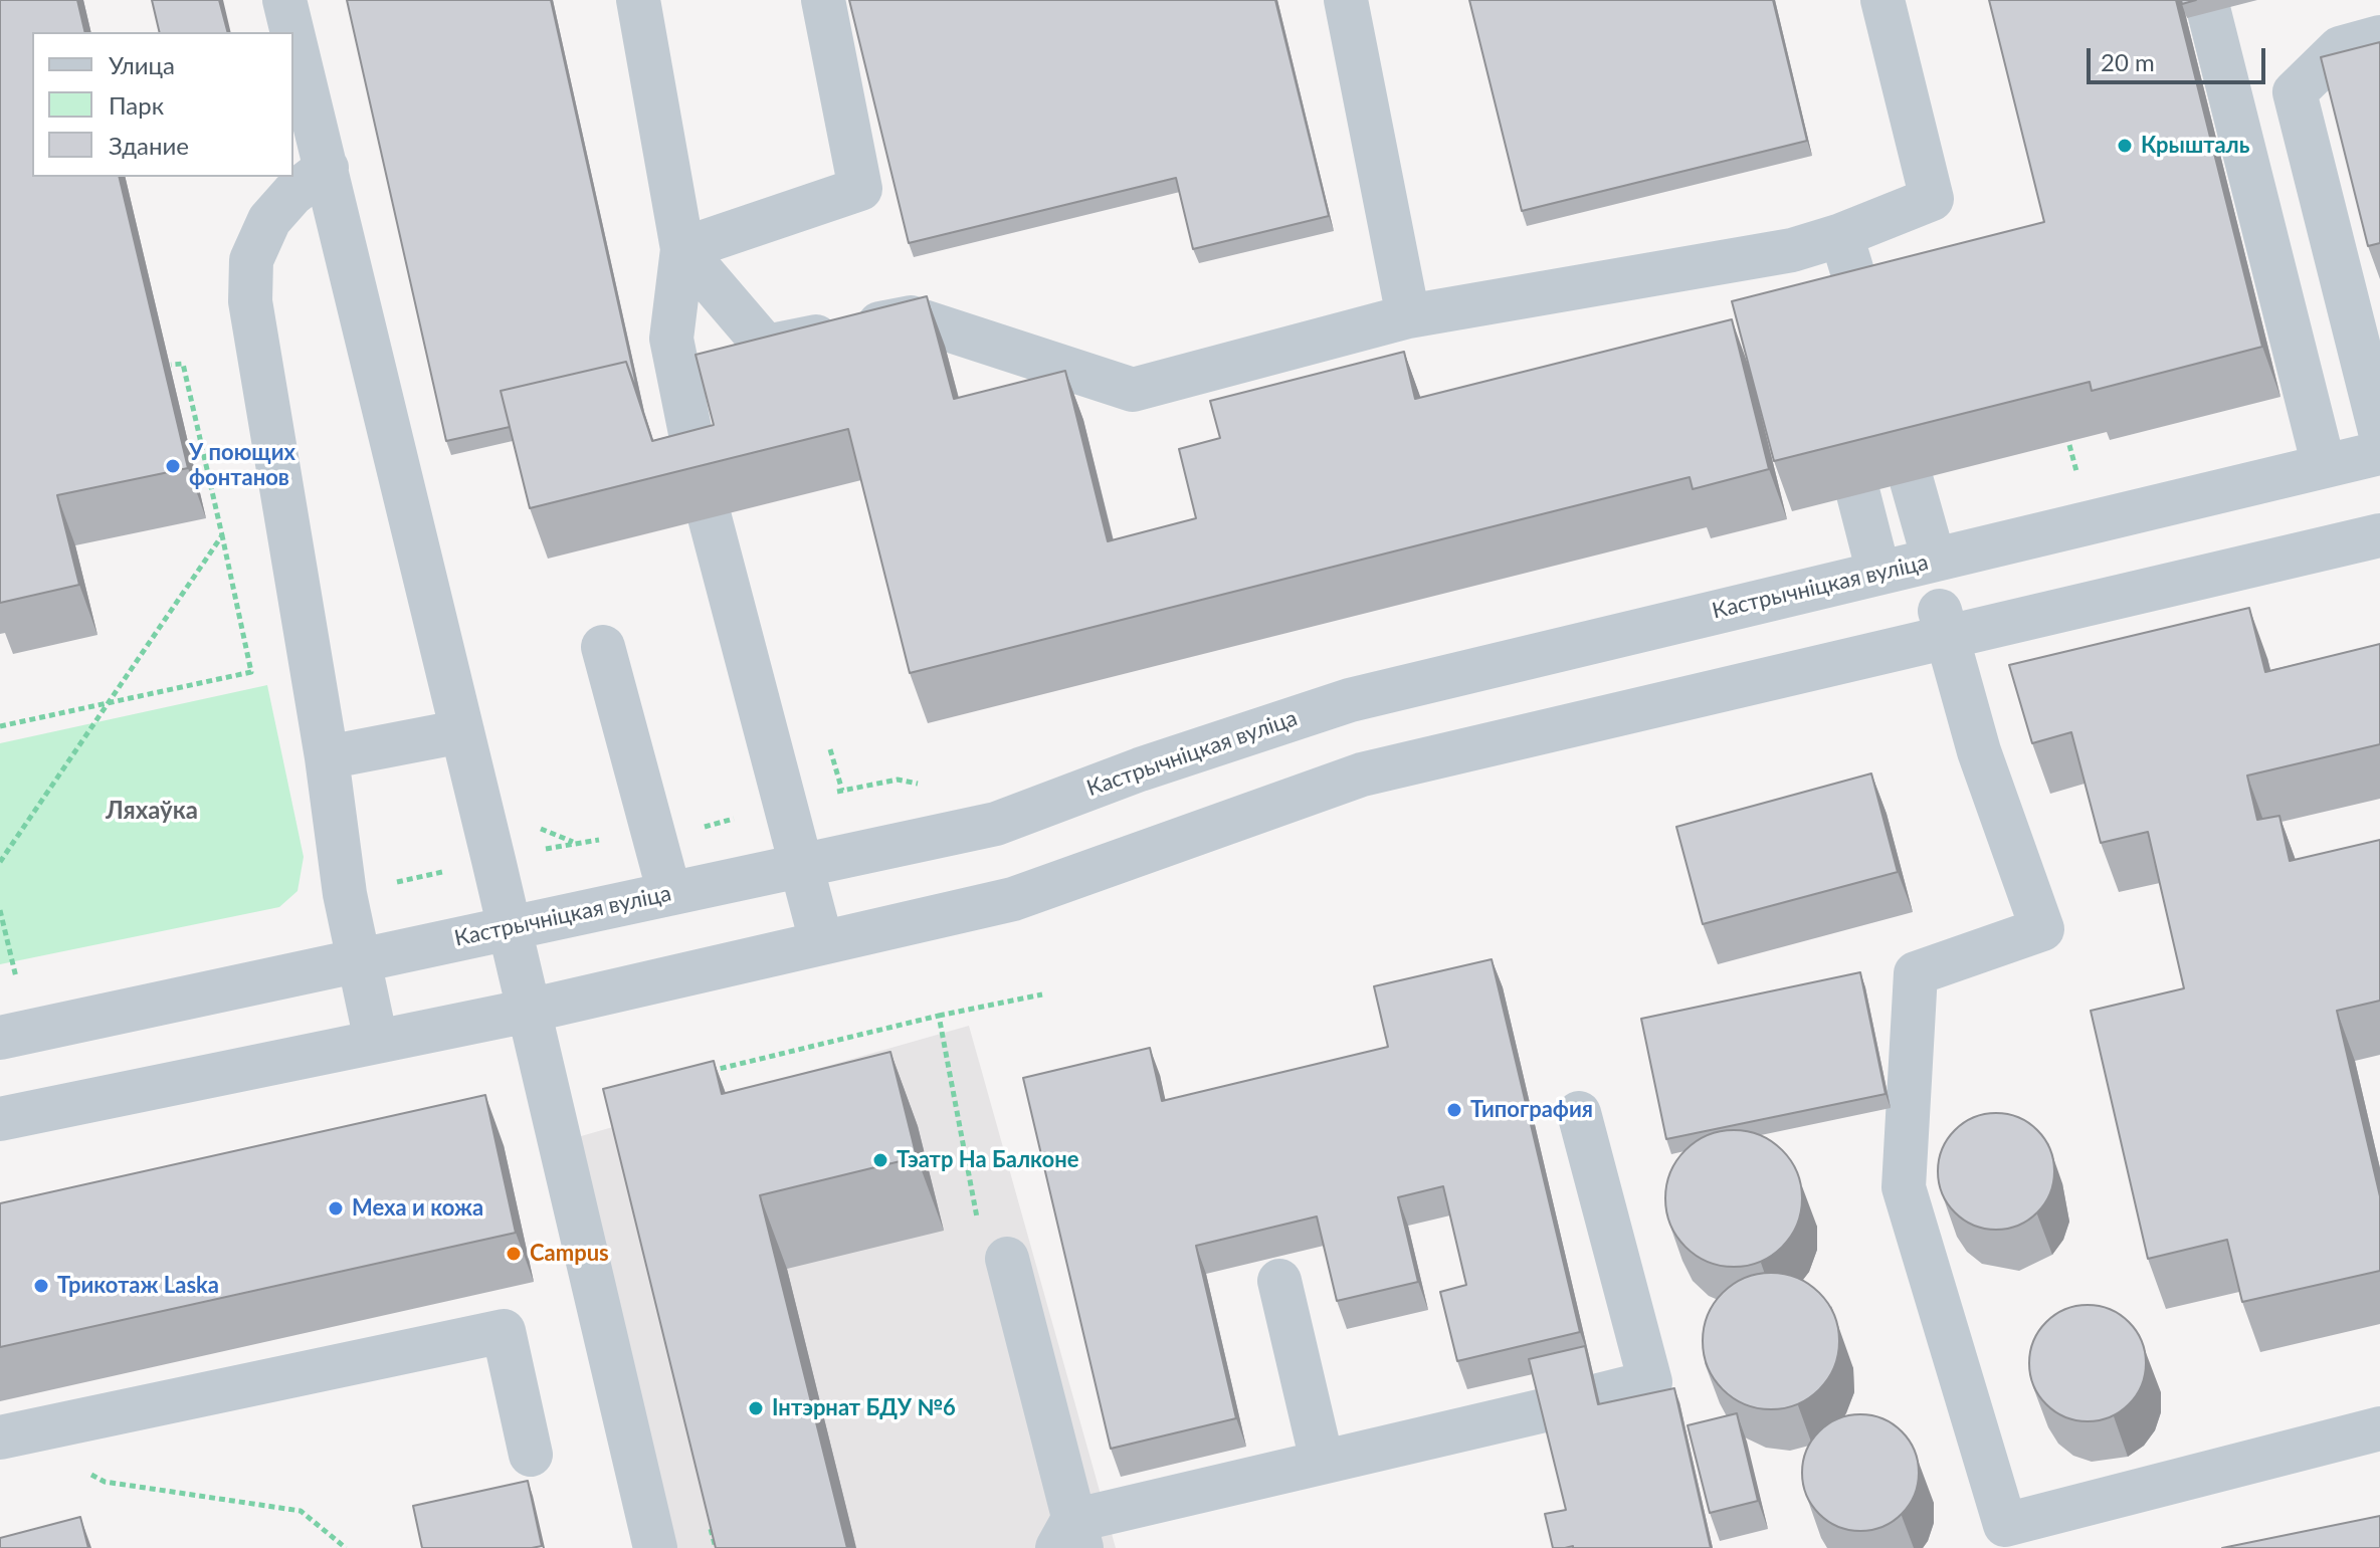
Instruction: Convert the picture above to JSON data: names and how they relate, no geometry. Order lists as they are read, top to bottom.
{
  "streets": {
    "street": ["Кастрычніцкая вуліца"]
  },
  "districts": ["Ляхаўка"],
  "places": [
    "Крышталь",
    "У поющих фонтанов",
    "Типография",
    "Тэатр На Балконе",
    "Меха и кожа",
    "Campus",
    "Трикотаж Laska",
    "Інтэрнат БДУ №6"
  ],
  "legend": ["Улица", "Парк", "Здание"],
  "scale_bar": "20 m"
}
